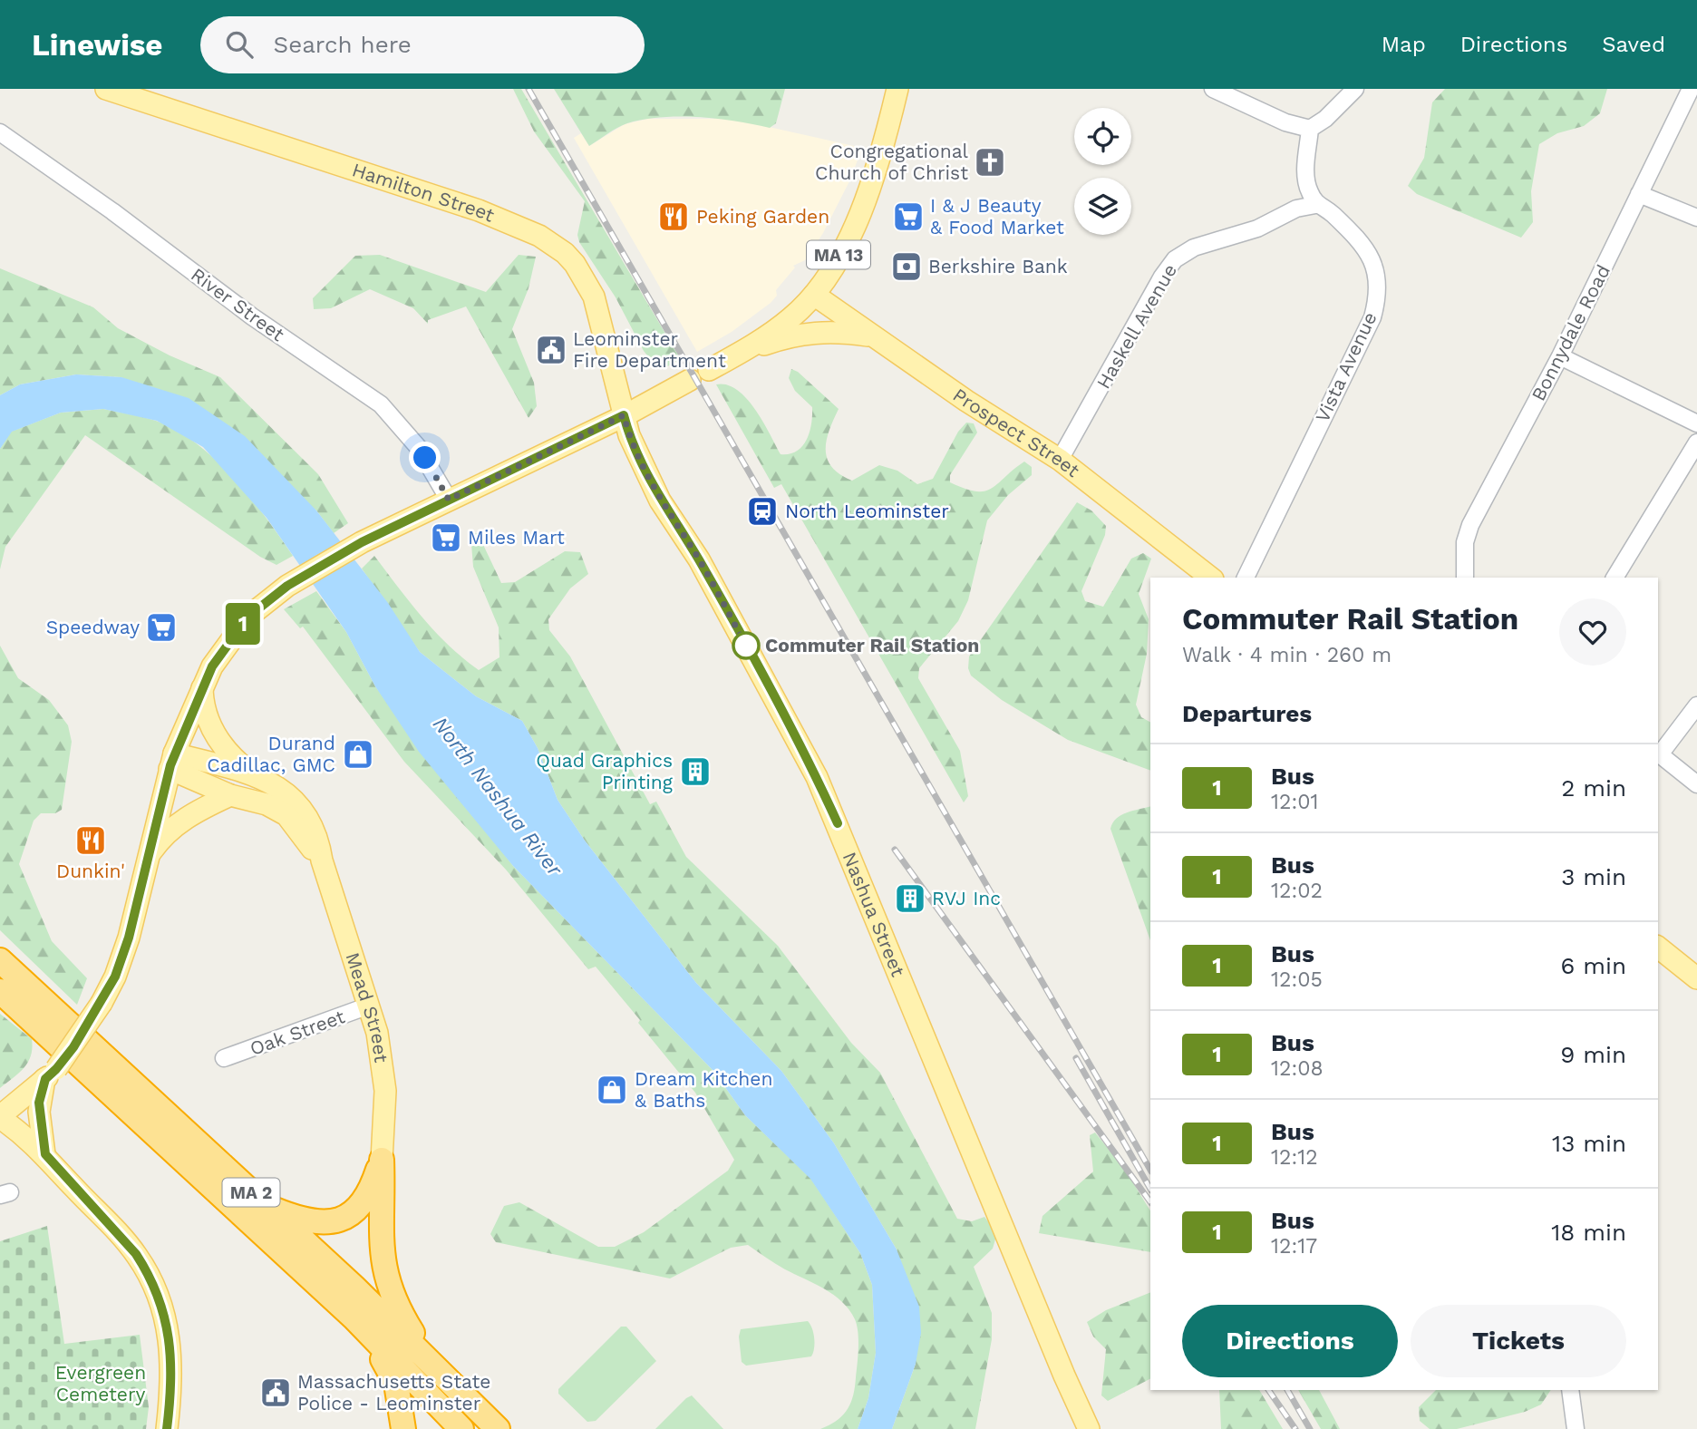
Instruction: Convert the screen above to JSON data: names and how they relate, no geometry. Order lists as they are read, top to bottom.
{
  "streets": {
    "highway": ["MA 2"],
    "main road": [
      "Hamilton Street",
      "MA 13",
      "Prospect Street",
      "Nashua Street",
      "Mead Street"
    ],
    "street": [
      "River Street",
      "Haskell Avenue",
      "Bonnydale Road",
      "Vista Avenue",
      "Oak Street"
    ]
  },
  "crossings": [
    ["Hamilton Street", "Nashua Street"],
    ["MA 13", "Prospect Street"],
    ["Haskell Avenue", "Vista Avenue"],
    ["Haskell Avenue", "Prospect Street"],
    ["Mead Street", "Oak Street"]
  ],
  "water": ["North Nashua River"],
  "parks": ["Evergreen Cemetery"],
  "places": {
    "church": ["Congregational Church of Christ"],
    "restaurant": ["Peking Garden", "Dunkin'"],
    "supermarket": ["I & J Beauty & Food Market", "Miles Mart", "Speedway"],
    "bank": ["Berkshire Bank"],
    "public building": ["Leominster Fire Department", "Massachusetts State Police - Leominster"],
    "station": ["North Leominster"],
    "other": ["Commuter Rail Station"],
    "shop": ["Durand Cadillac, GMC", "Dream Kitchen & Baths"],
    "building": ["Quad Graphics Printing", "RVJ Inc"]
  },
  "lines": ["bus line 1"],
  "page": {
    "header": "Linewise",
    "search": "Search here",
    "nav": ["Map", "Directions", "Saved"],
    "on_map": "1",
    "heading": [
      ["Commuter Rail Station", "Walk · 4 min · 260 m"],
      "Departures"
    ],
    "list": [
      {
        "mark": "1",
        "name": "Bus",
        "note": "12:01",
        "value": "2 min"
      },
      {
        "mark": "1",
        "name": "Bus",
        "note": "12:02",
        "value": "3 min"
      },
      {
        "mark": "1",
        "name": "Bus",
        "note": "12:05",
        "value": "6 min"
      },
      {
        "mark": "1",
        "name": "Bus",
        "note": "12:08",
        "value": "9 min"
      },
      {
        "mark": "1",
        "name": "Bus",
        "note": "12:12",
        "value": "13 min"
      },
      {
        "mark": "1",
        "name": "Bus",
        "note": "12:17",
        "value": "18 min"
      }
    ],
    "buttons": ["Directions", "Tickets"]
  }
}
